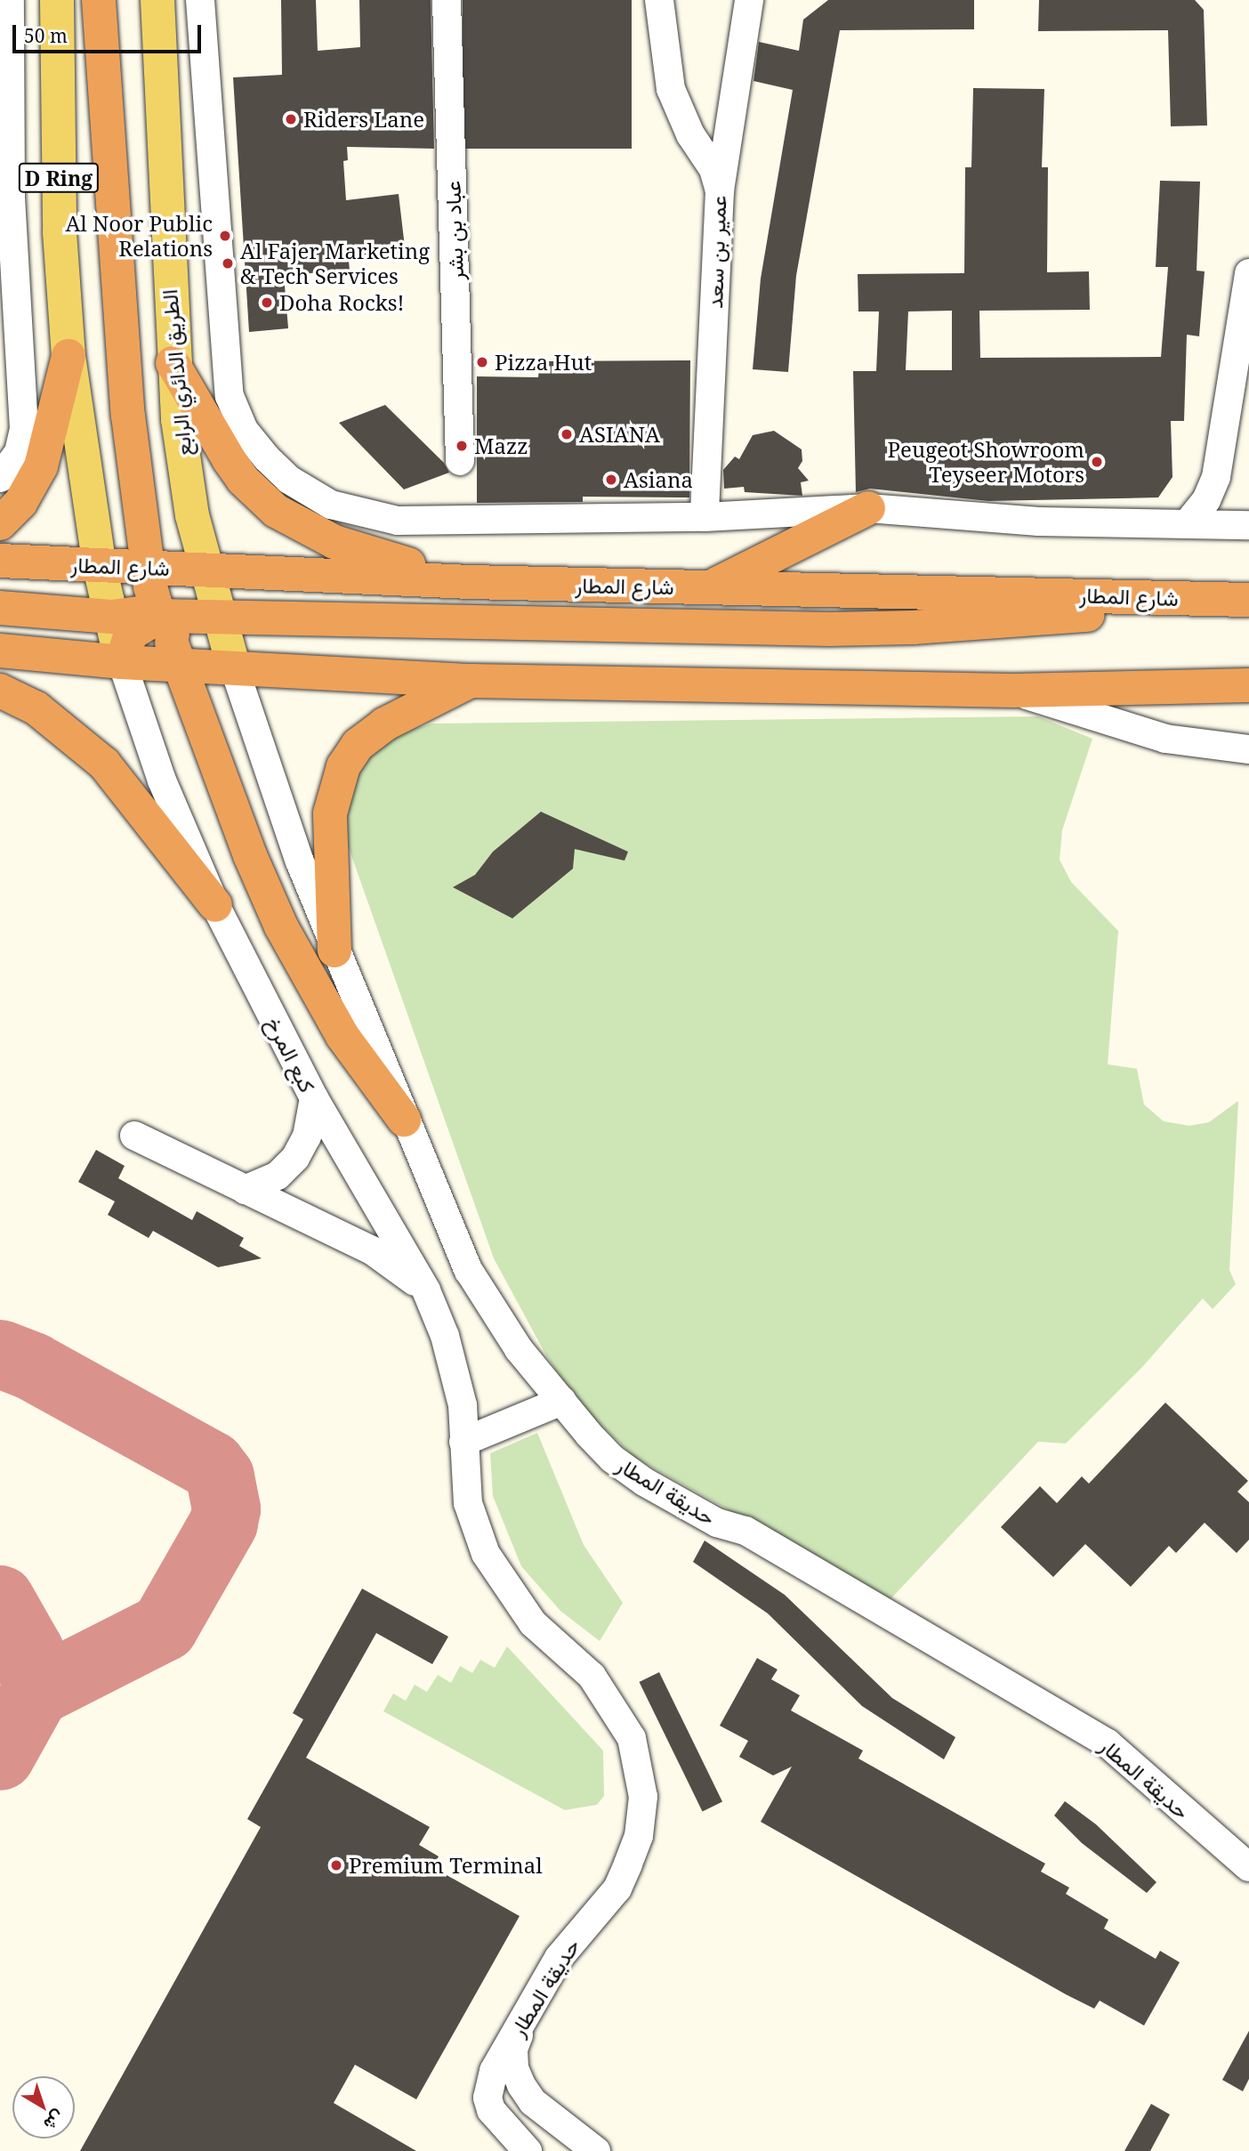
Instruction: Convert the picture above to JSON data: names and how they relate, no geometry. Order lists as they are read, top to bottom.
{
  "streets": {
    "highway": ["شارع المطار"],
    "main road": ["D Ring", "الطريق الدائري الرابع"],
    "street": [
      "عباد بن بشر",
      "عمير بن سعد",
      "كبع المرخ",
      "حديقة المطار"
    ]
  },
  "crossings": [
    ["D Ring", "شارع المطار"],
    ["D Ring", "كبع المرخ"],
    ["الطريق الدائري الرابع", "شارع المطار"],
    ["كبع المرخ", "حديقة المطار"]
  ],
  "places": [
    "Riders Lane",
    "Al Noor Public Relations",
    "Al Fajer Marketing & Tech Services",
    "Doha Rocks!",
    "Pizza Hut",
    "ASIANA",
    "Mazz",
    "Peugeot Showroom Teyseer Motors",
    "Asiana",
    "Premium Terminal"
  ],
  "scale_bar": "50 m",
  "north": "bottom right"
}
